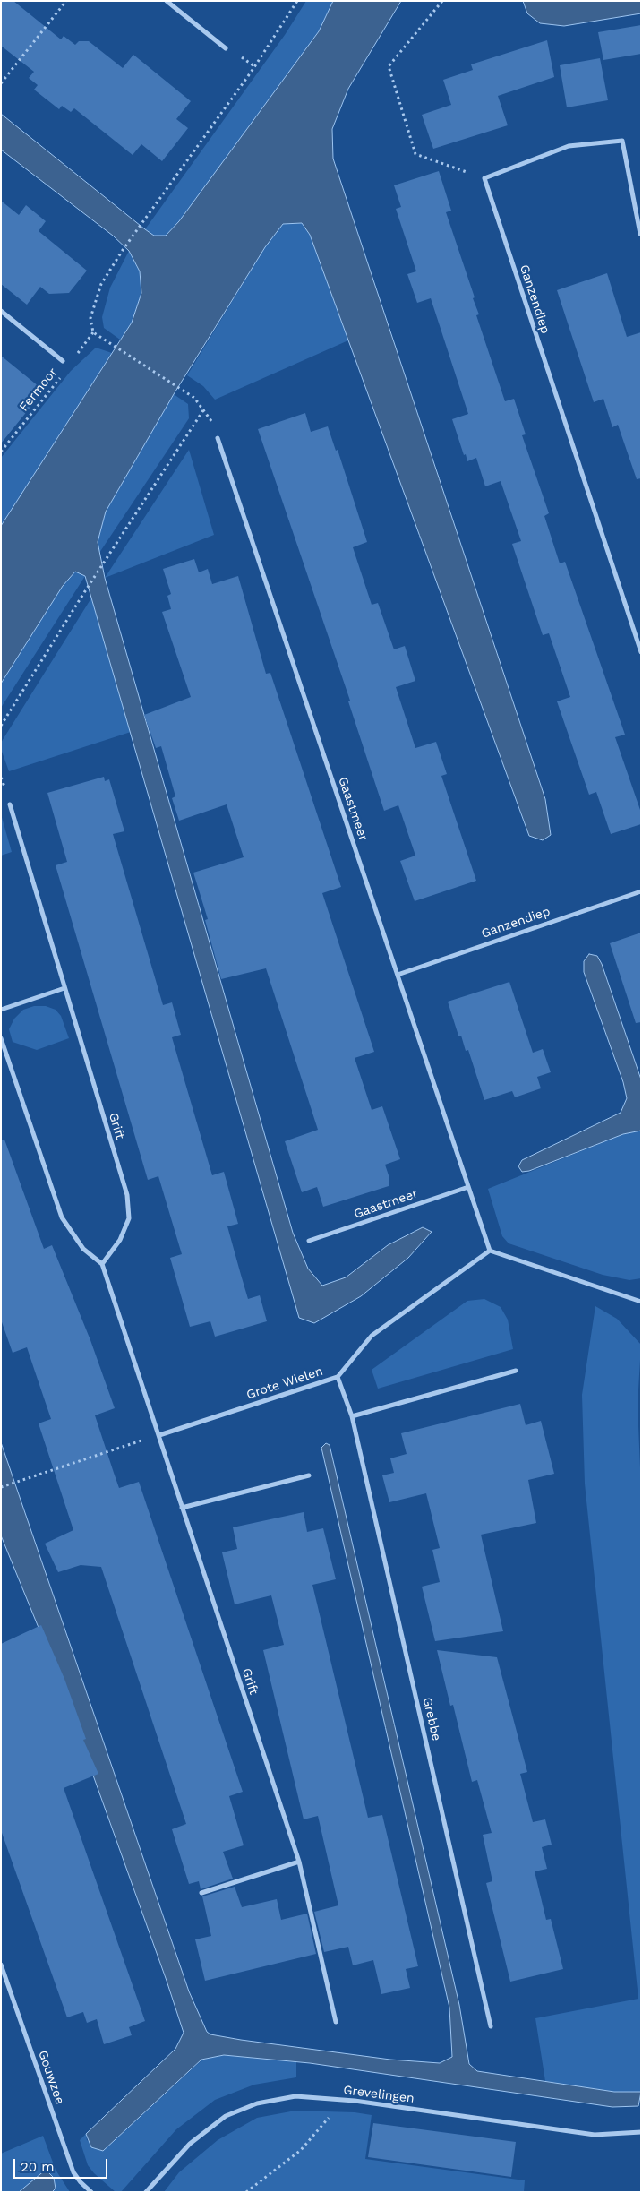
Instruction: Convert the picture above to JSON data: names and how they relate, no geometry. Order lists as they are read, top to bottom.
{
  "streets": {
    "street": [
      "Ganzendiep",
      "Fermoor",
      "Gaastmeer",
      "Grift",
      "Grote Wielen",
      "Grebbe",
      "Gouwzee",
      "Grevelingen"
    ]
  },
  "crossings": [
    ["Ganzendiep", "Gaastmeer"],
    ["Gaastmeer", "Grote Wielen"],
    ["Grift", "Grote Wielen"],
    ["Grote Wielen", "Grebbe"]
  ],
  "scale_bar": "20 m"
}
